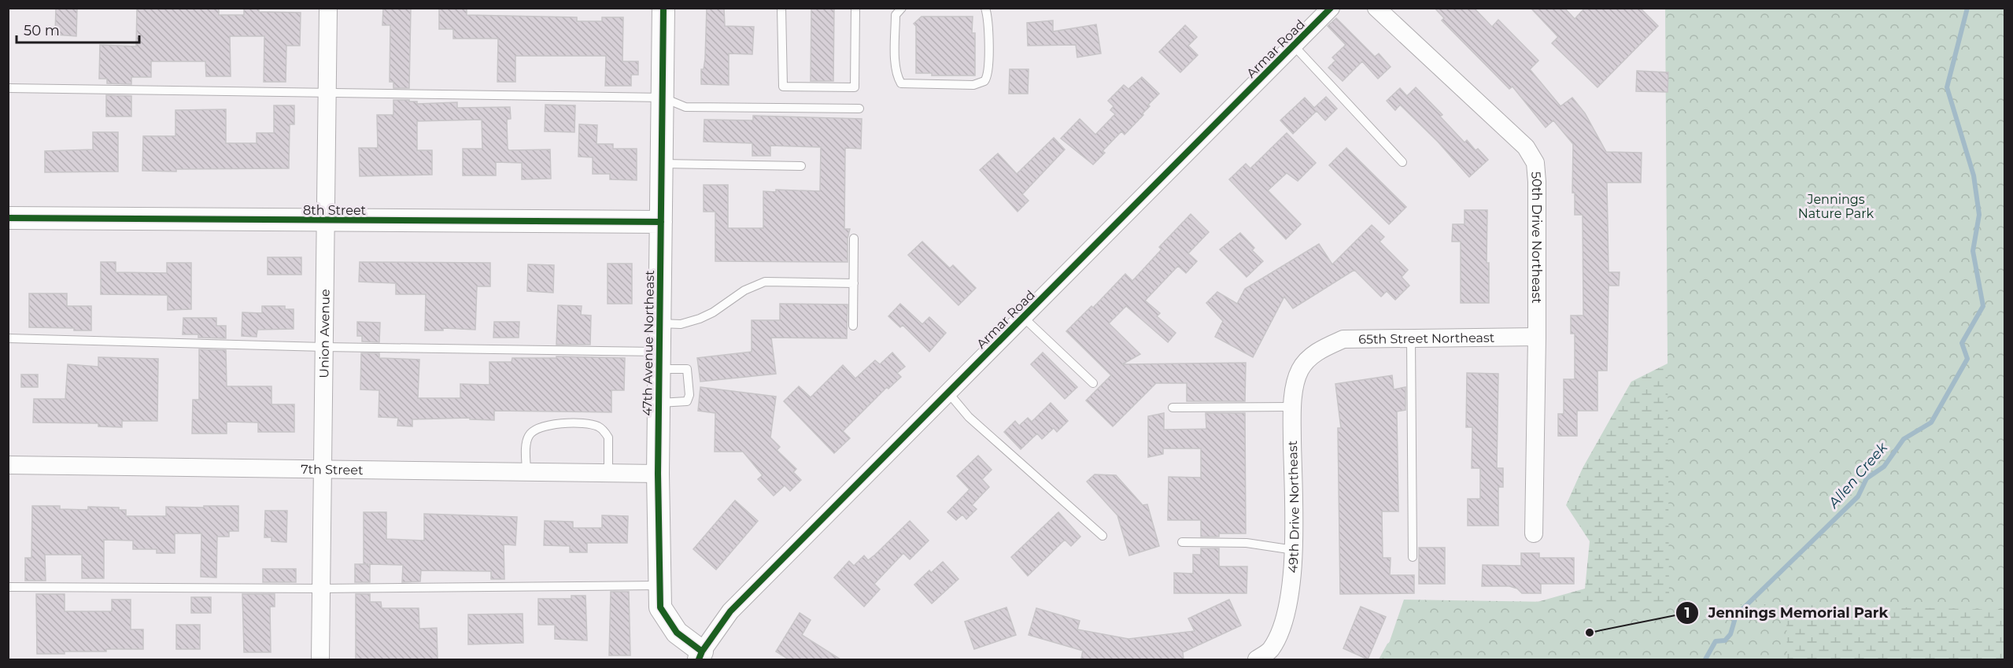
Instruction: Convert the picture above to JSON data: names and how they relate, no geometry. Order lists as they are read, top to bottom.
{
  "streets": {
    "street": [
      "Armar Road",
      "8th Street",
      "50th Drive Northeast",
      "Union Avenue",
      "65th Street Northeast",
      "47th Avenue Northeast",
      "7th Street",
      "49th Drive Northeast"
    ]
  },
  "crossings": [
    ["Armar Road", "47th Avenue Northeast"],
    ["8th Street", "Union Avenue"],
    ["8th Street", "47th Avenue Northeast"],
    ["50th Drive Northeast", "65th Street Northeast"],
    ["Union Avenue", "7th Street"],
    ["65th Street Northeast", "49th Drive Northeast"],
    ["47th Avenue Northeast", "7th Street"]
  ],
  "water": ["Allen Creek"],
  "parks": ["Jennings Nature Park"],
  "places": ["Jennings Memorial Park"],
  "scale_bar": "50 m"
}
